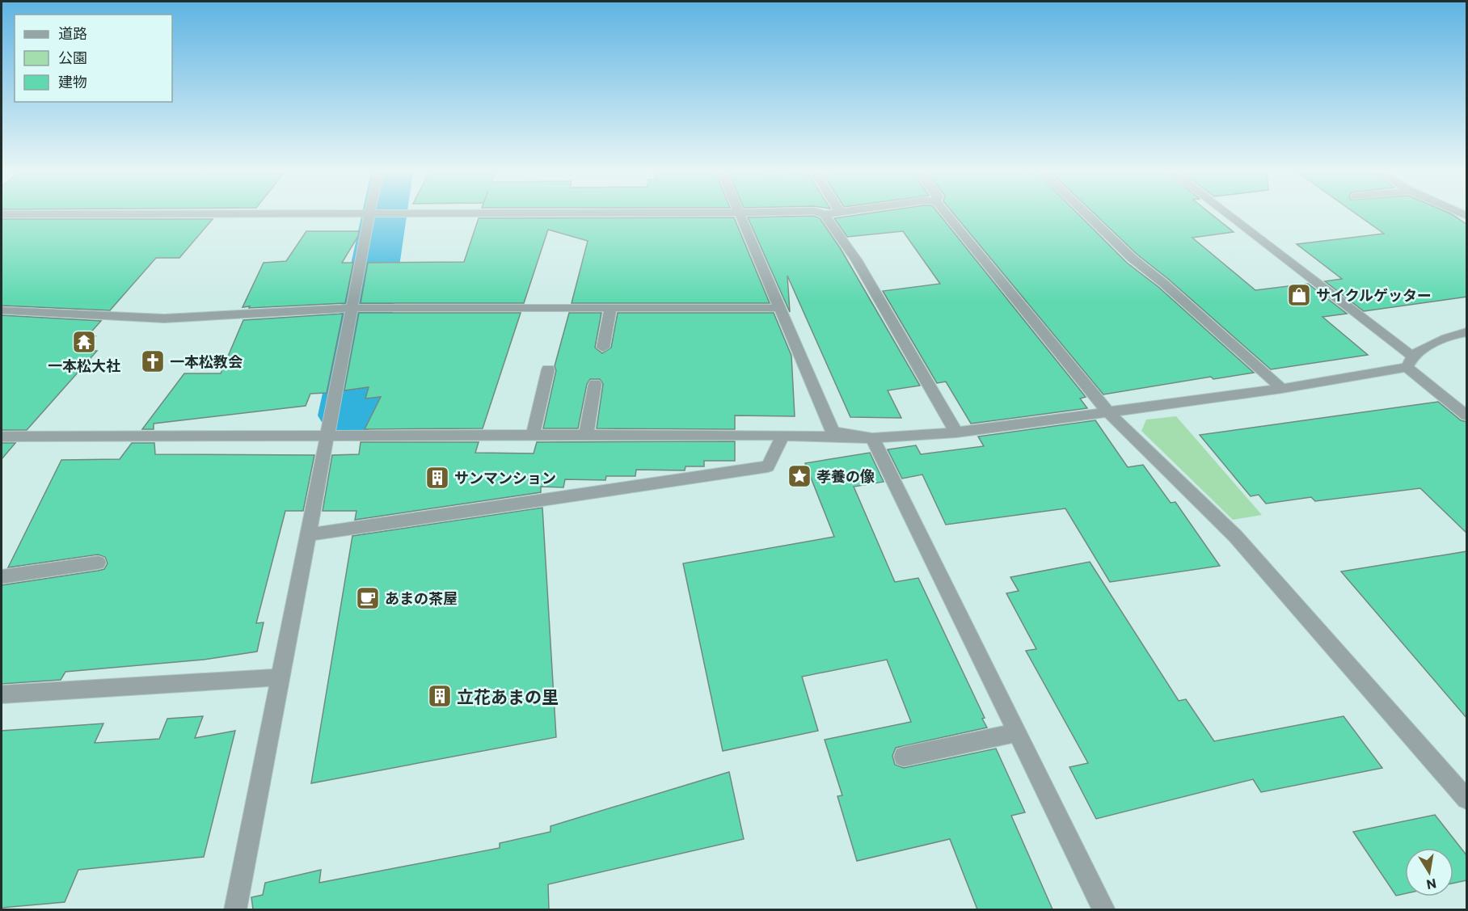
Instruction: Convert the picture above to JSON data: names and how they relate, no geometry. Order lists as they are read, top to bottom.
{
  "places": {
    "shop": ["サイクルゲッター"],
    "temple": ["一本松大社"],
    "church": ["一本松教会"],
    "place": ["孝養の像"],
    "building": ["サンマンション", "立花あまの里"],
    "cafe": ["あまの茶屋"]
  },
  "legend": ["道路", "公園", "建物"],
  "north": "bottom"
}
